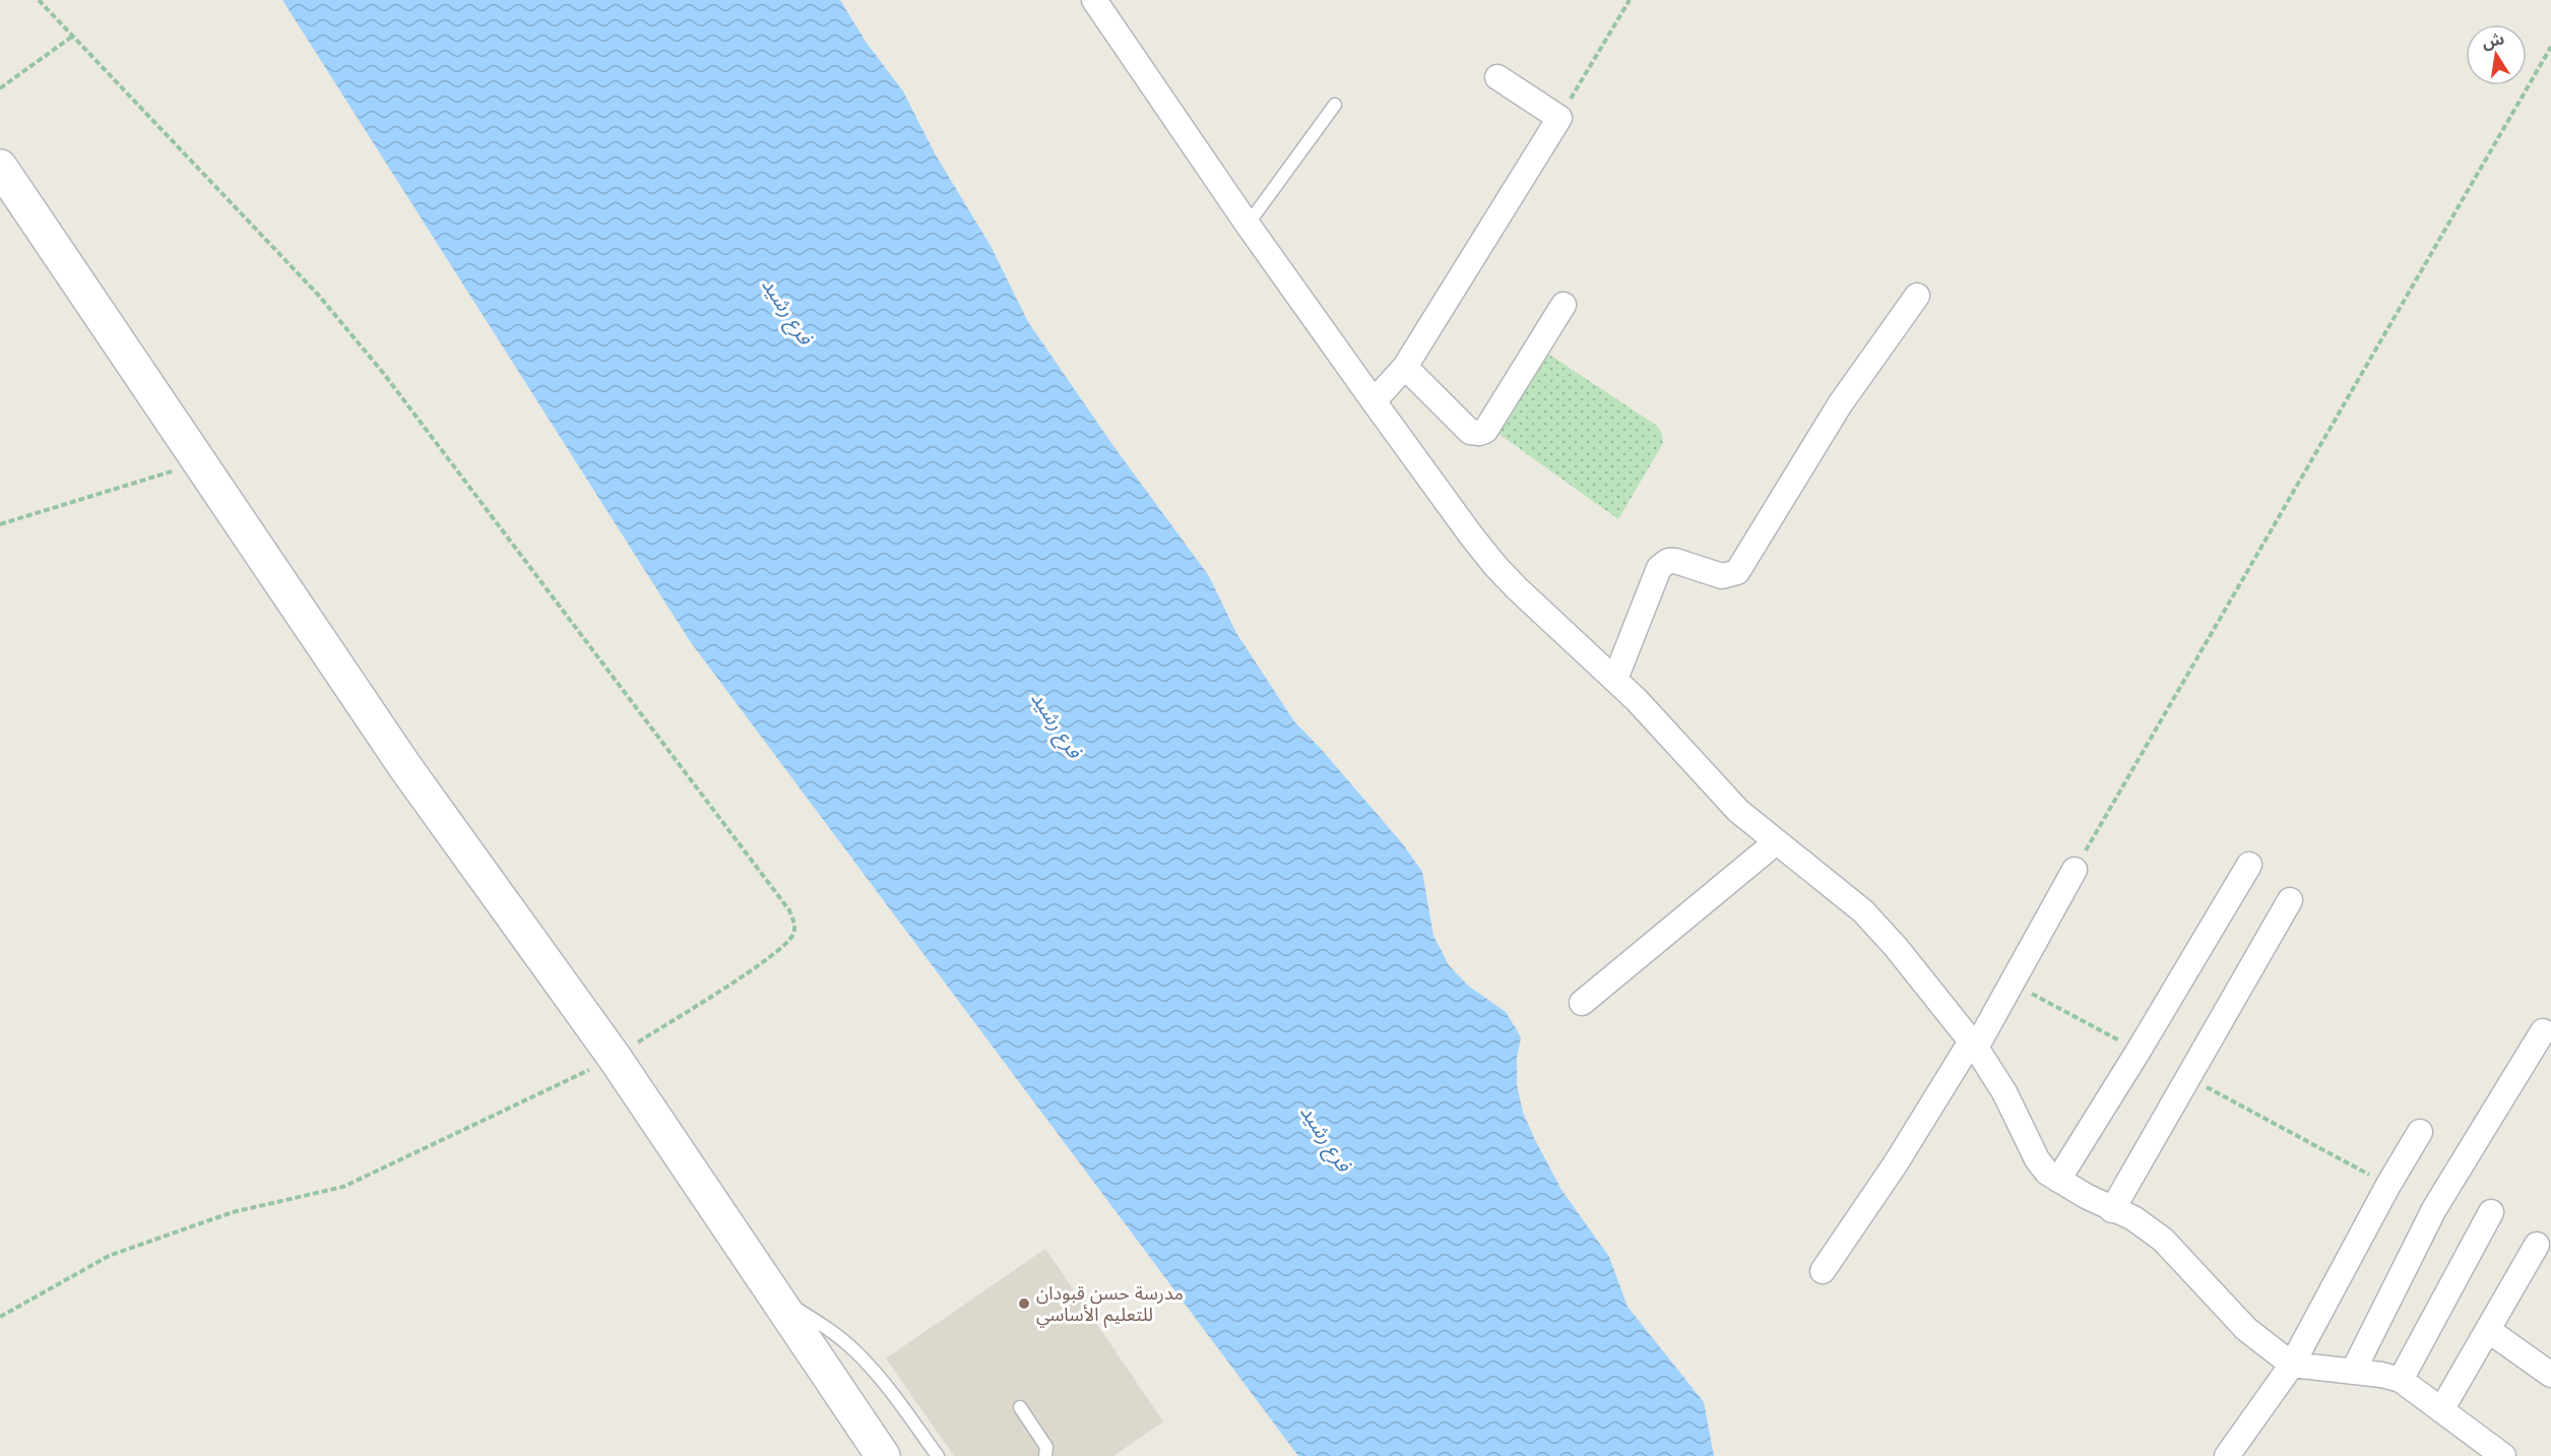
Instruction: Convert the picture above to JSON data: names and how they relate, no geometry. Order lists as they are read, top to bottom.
{
  "water": ["فرع رشيد"],
  "places": ["مدرسة حسن قبودان للتعليم الأساسي"],
  "north": "top"
}
